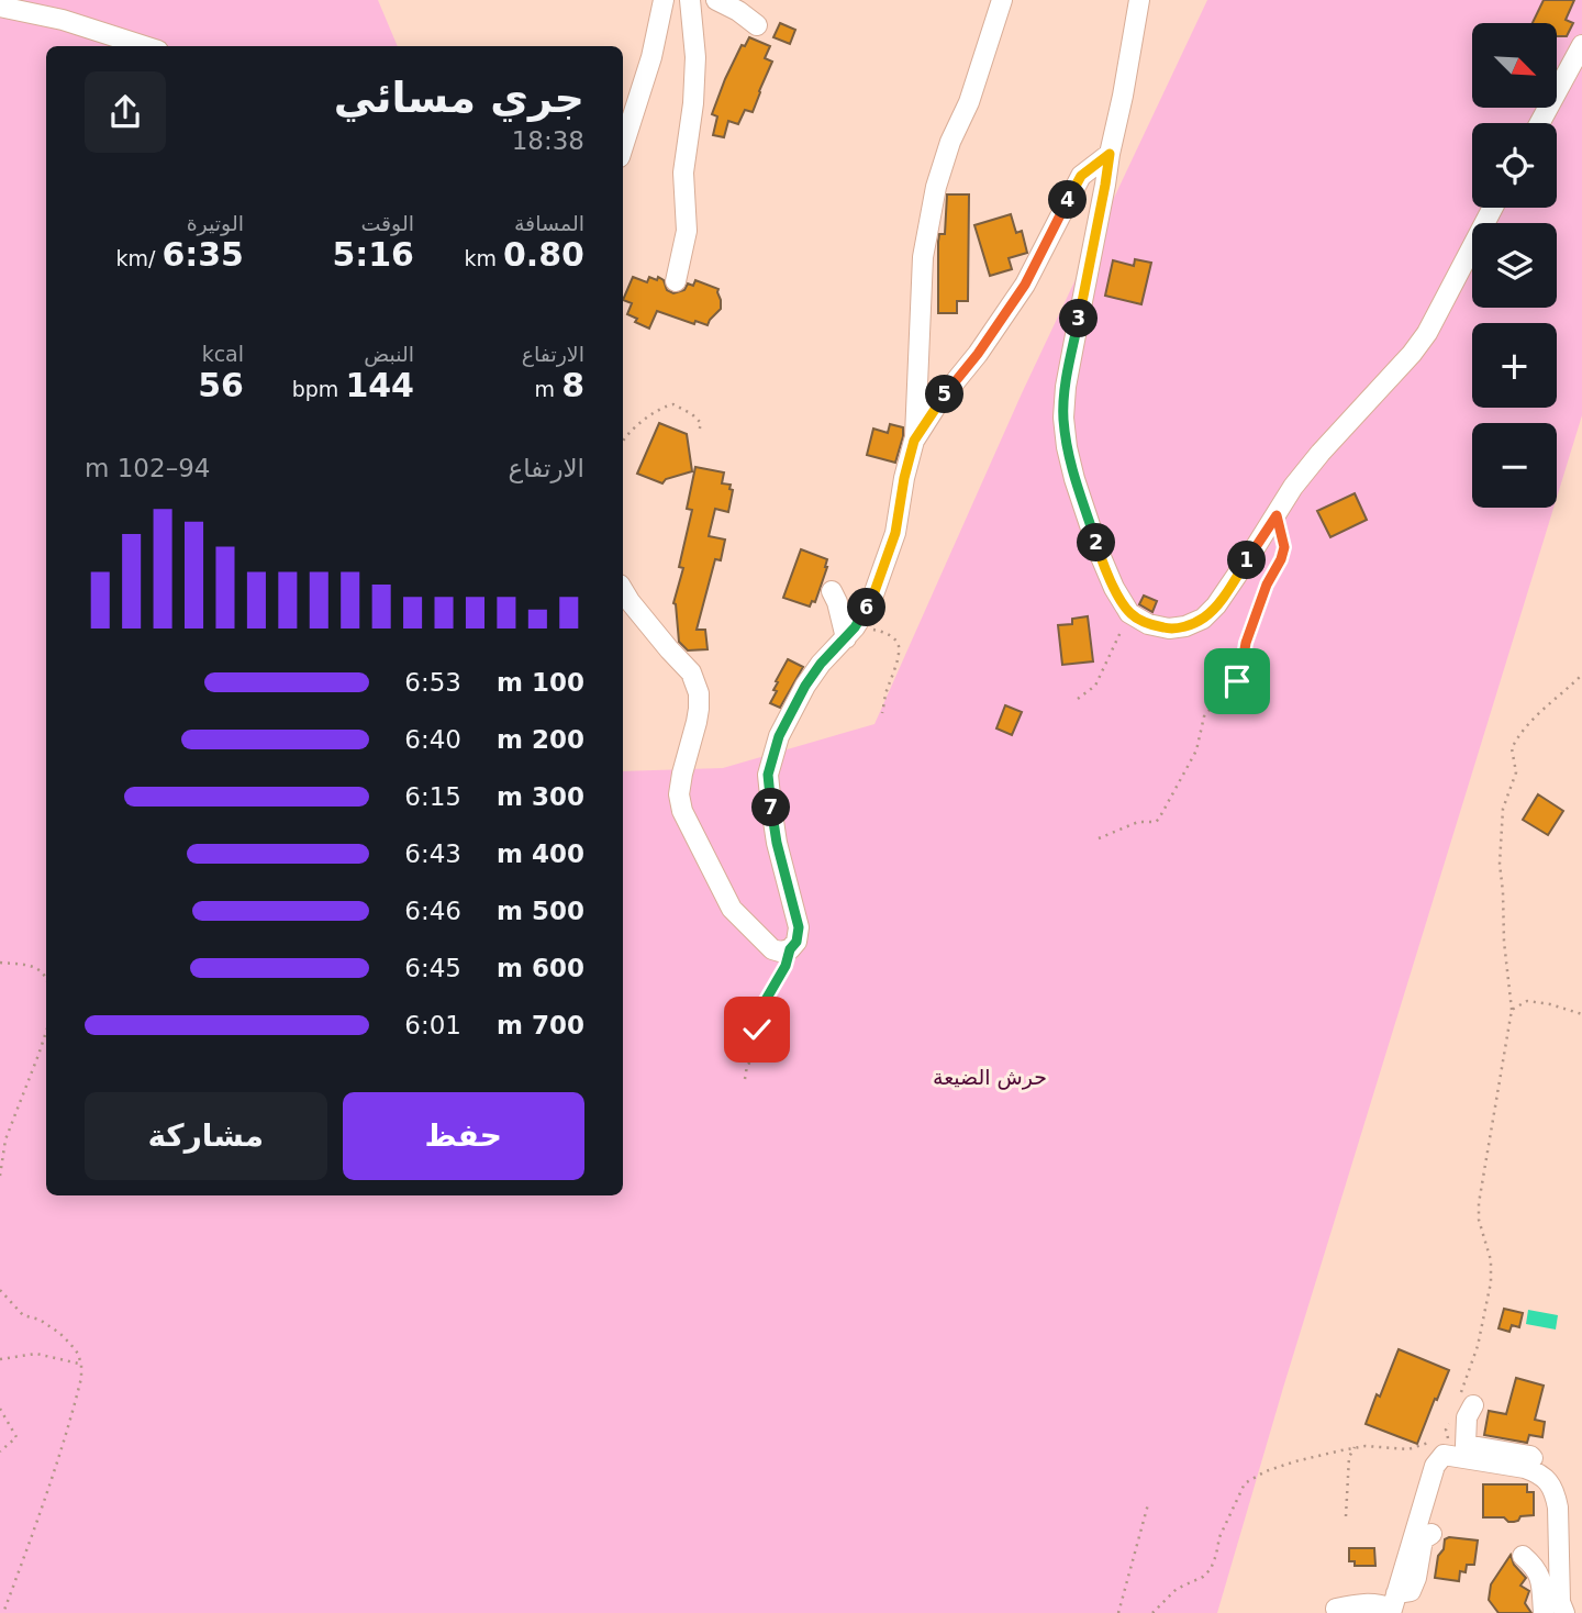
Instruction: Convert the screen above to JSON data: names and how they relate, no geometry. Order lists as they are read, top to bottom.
{
  "parks": ["حرش الضيعة"],
  "north": "bottom right",
  "page": {
    "map_buttons": ["+", "−"],
    "heading": ["جري مسائي", "18:38"],
    "stats": [
      ["المسافة", "0.80 km"],
      ["الوقت", "5:16"],
      ["الوتيرة", "6:35 /km"],
      ["الارتفاع", "8 m"],
      ["النبض", "144 bpm"],
      ["kcal", "56"]
    ],
    "pins": [
      "4",
      "3",
      "5",
      "2",
      "1",
      "6",
      "7"
    ],
    "chart": ["الارتفاع", "94–102 m"],
    "list": [
      {
        "name": "100 m",
        "note": "6:53"
      },
      {
        "name": "200 m",
        "note": "6:40"
      },
      {
        "name": "300 m",
        "note": "6:15"
      },
      {
        "name": "400 m",
        "note": "6:43"
      },
      {
        "name": "500 m",
        "note": "6:46"
      },
      {
        "name": "600 m",
        "note": "6:45"
      },
      {
        "name": "700 m",
        "note": "6:01"
      }
    ],
    "buttons": ["حفظ", "مشاركة"]
  }
}
